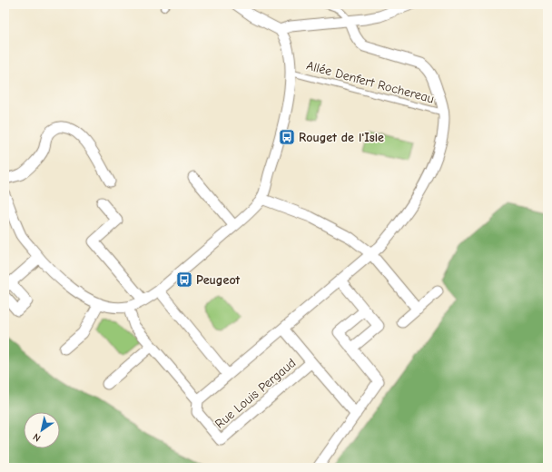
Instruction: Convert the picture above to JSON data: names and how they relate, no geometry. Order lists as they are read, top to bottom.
{
  "streets": {
    "street": ["Rue Louis Pergaud"],
    "lane": ["Allée Denfert Rochereau"]
  },
  "places": {
    "bus stop": ["Rouget de l'Isle", "Peugeot"]
  },
  "north": "bottom left"
}
